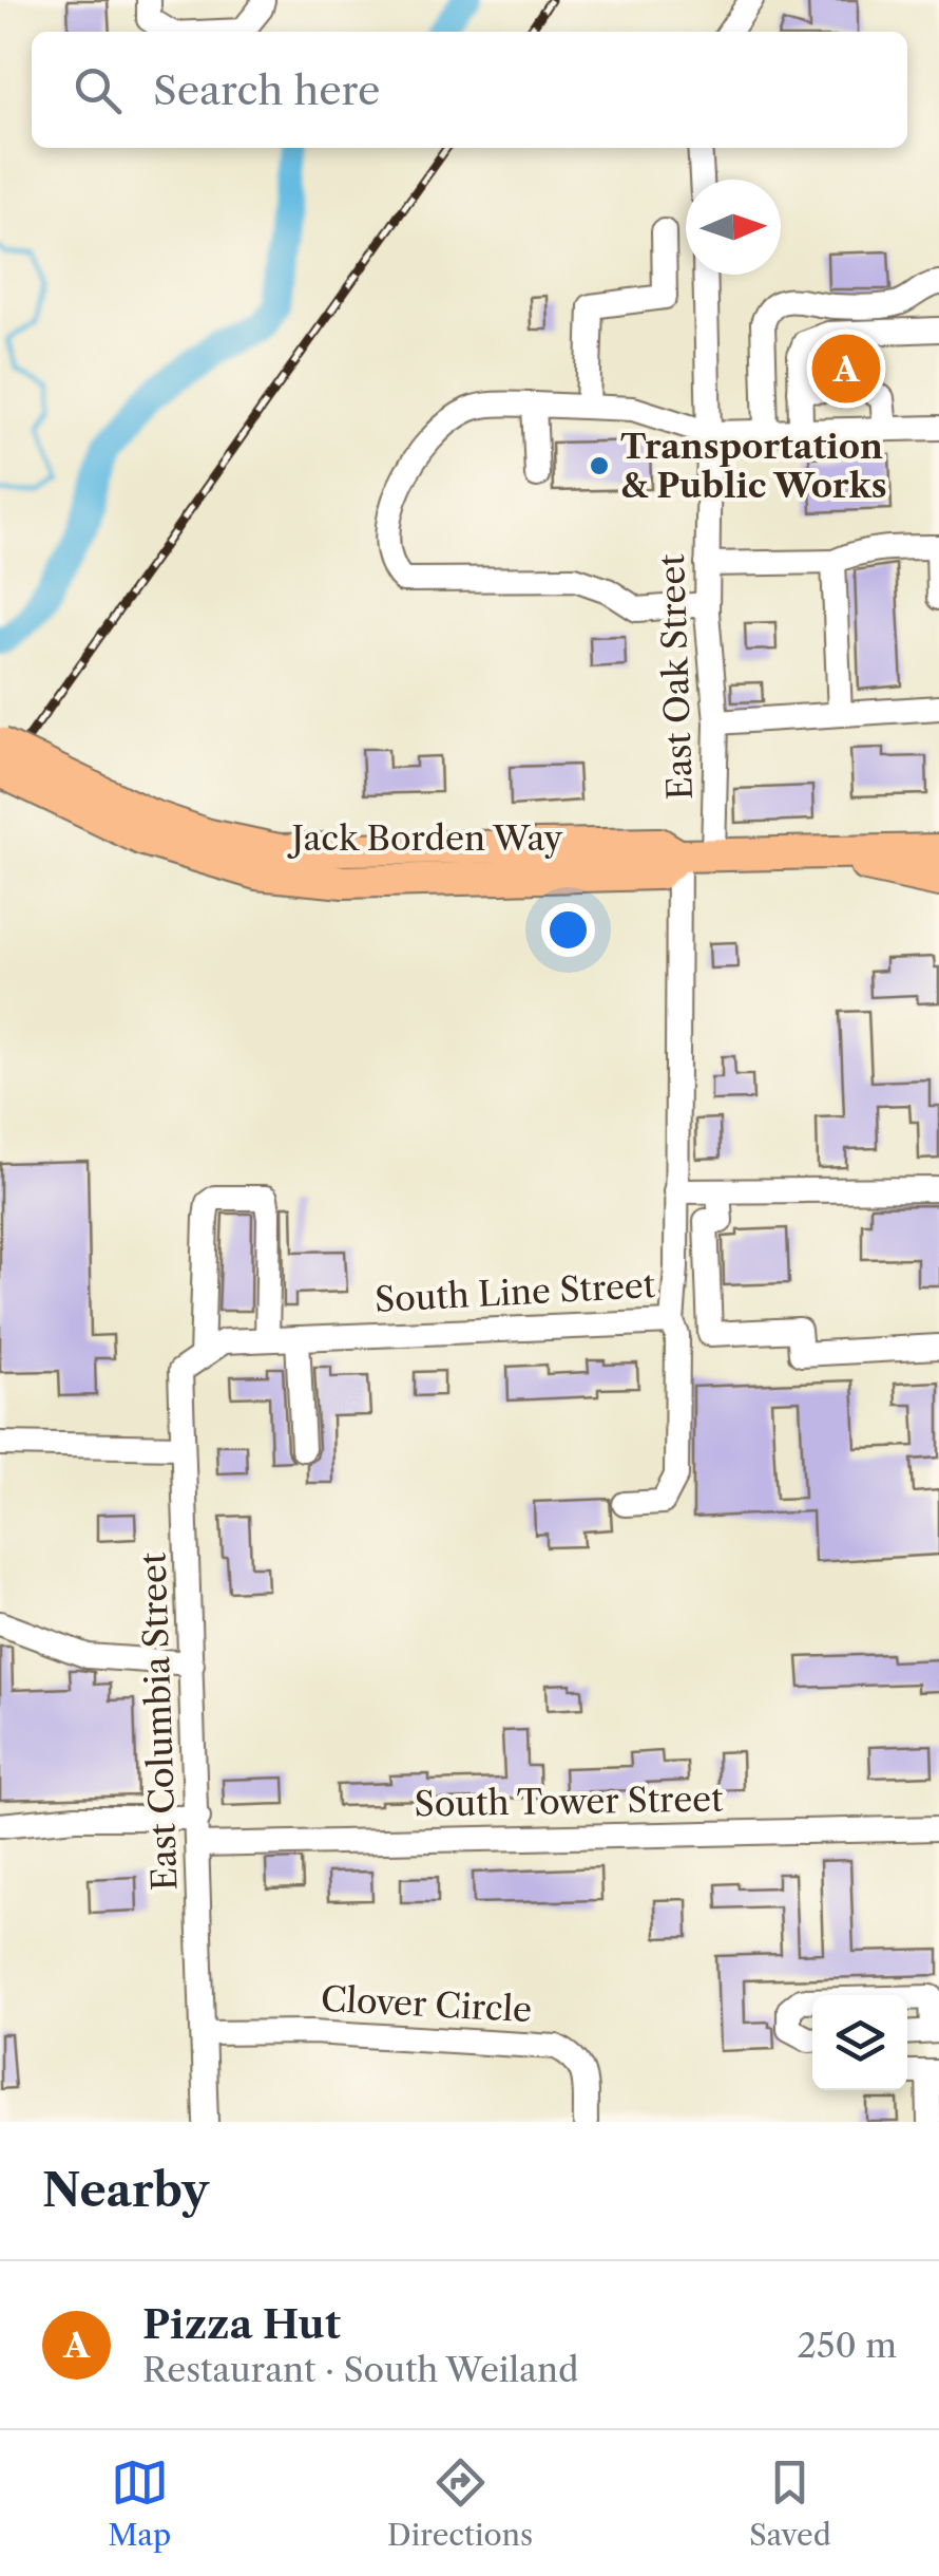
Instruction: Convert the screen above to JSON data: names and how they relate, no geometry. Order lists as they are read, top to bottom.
{
  "streets": {
    "main road": ["Jack Borden Way"],
    "street": [
      "East Oak Street",
      "South Line Street",
      "East Columbia Street",
      "South Tower Street",
      "Clover Circle"
    ]
  },
  "crossings": [
    ["East Oak Street", "Jack Borden Way"],
    ["South Line Street", "East Columbia Street"],
    ["East Columbia Street", "South Tower Street"],
    ["East Columbia Street", "Clover Circle"]
  ],
  "places": ["Transportation & Public Works"],
  "north": "right",
  "page": {
    "search": "Search here",
    "pins": "A",
    "heading": "Nearby",
    "list": [
      {
        "mark": "A",
        "name": "Pizza Hut",
        "note": "Restaurant · South Weiland",
        "value": "250 m"
      }
    ],
    "nav": ["Map", "Directions", "Saved"]
  }
}
